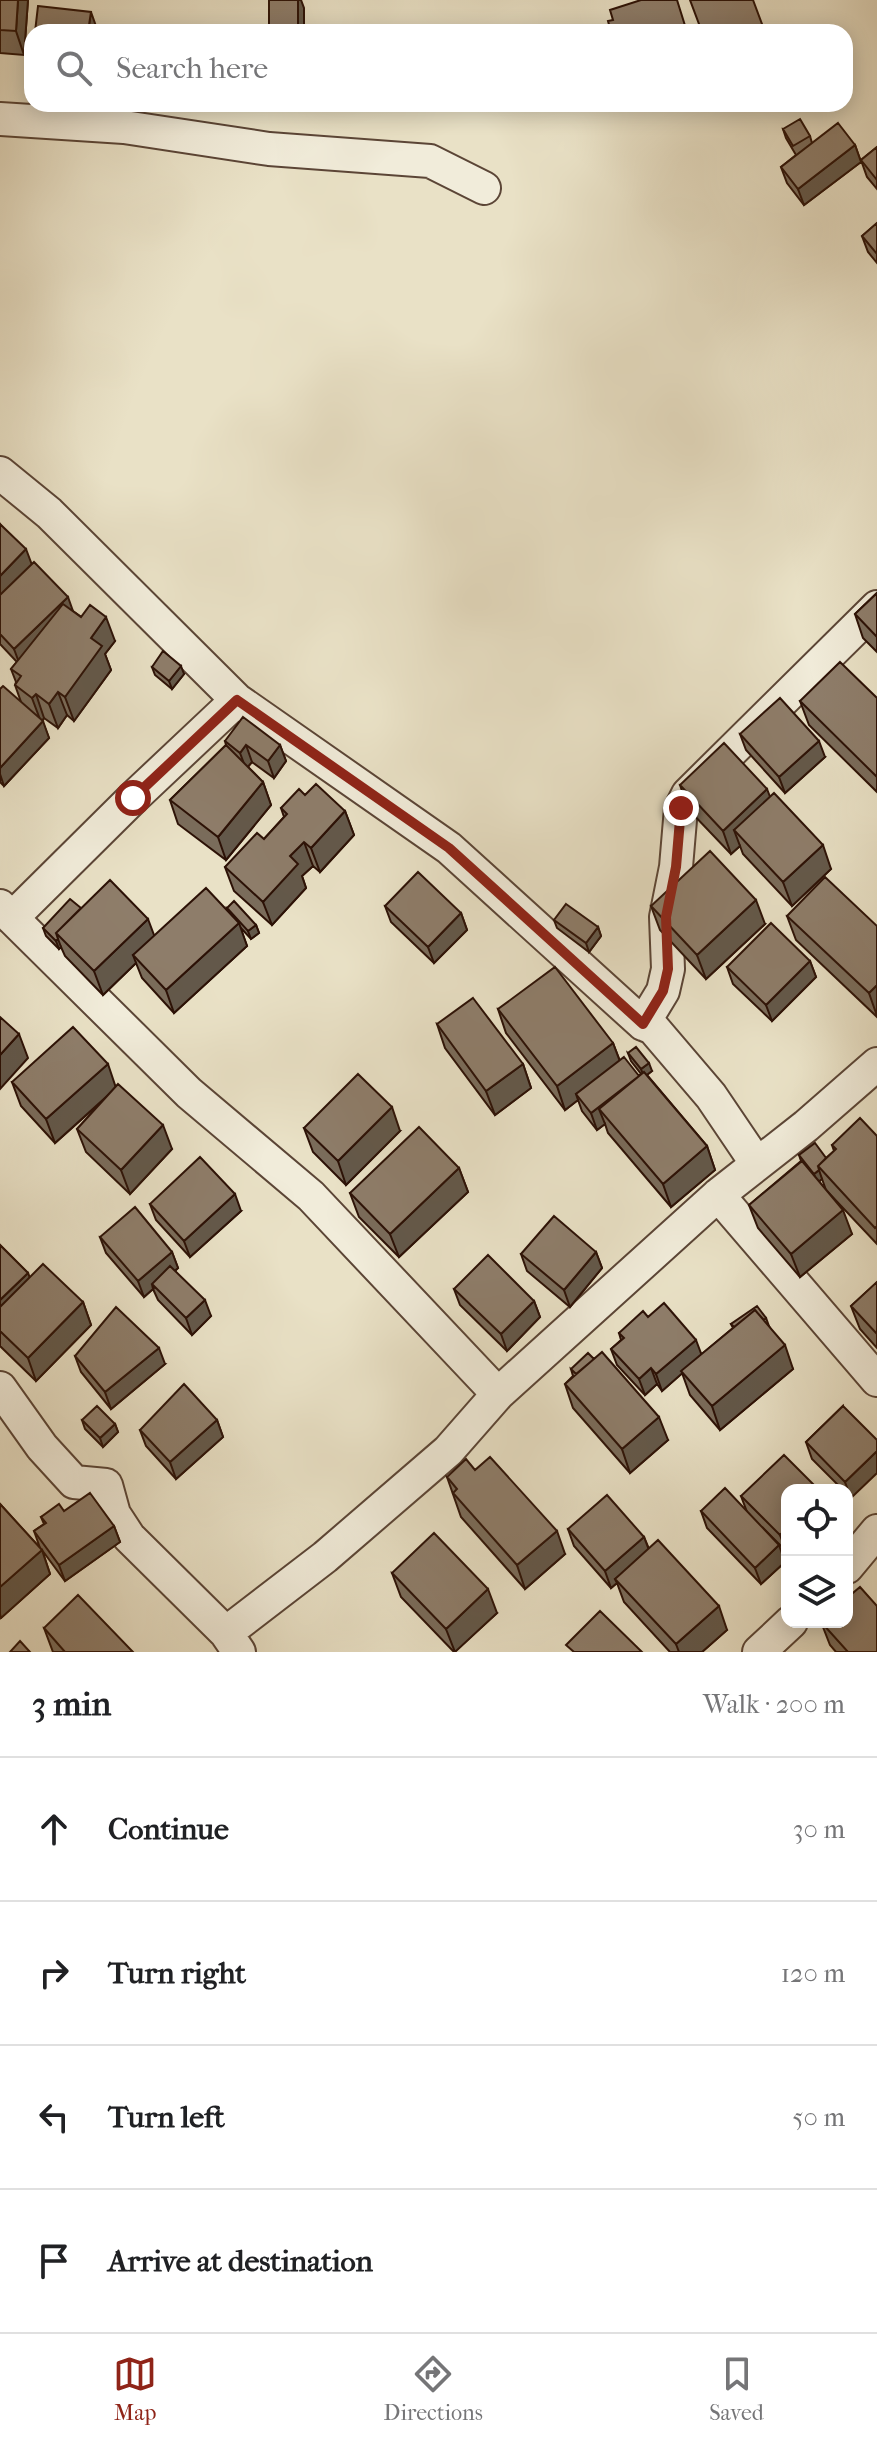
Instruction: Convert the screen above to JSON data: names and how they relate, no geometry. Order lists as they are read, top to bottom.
{
  "page": {
    "search": "Search here",
    "heading": ["3 min", "Walk · 200 m"],
    "list": [
      ["Continue", "30 m"],
      ["Turn right", "120 m"],
      ["Turn left", "50 m"],
      "Arrive at destination"
    ],
    "nav": ["Map", "Directions", "Saved"]
  }
}
